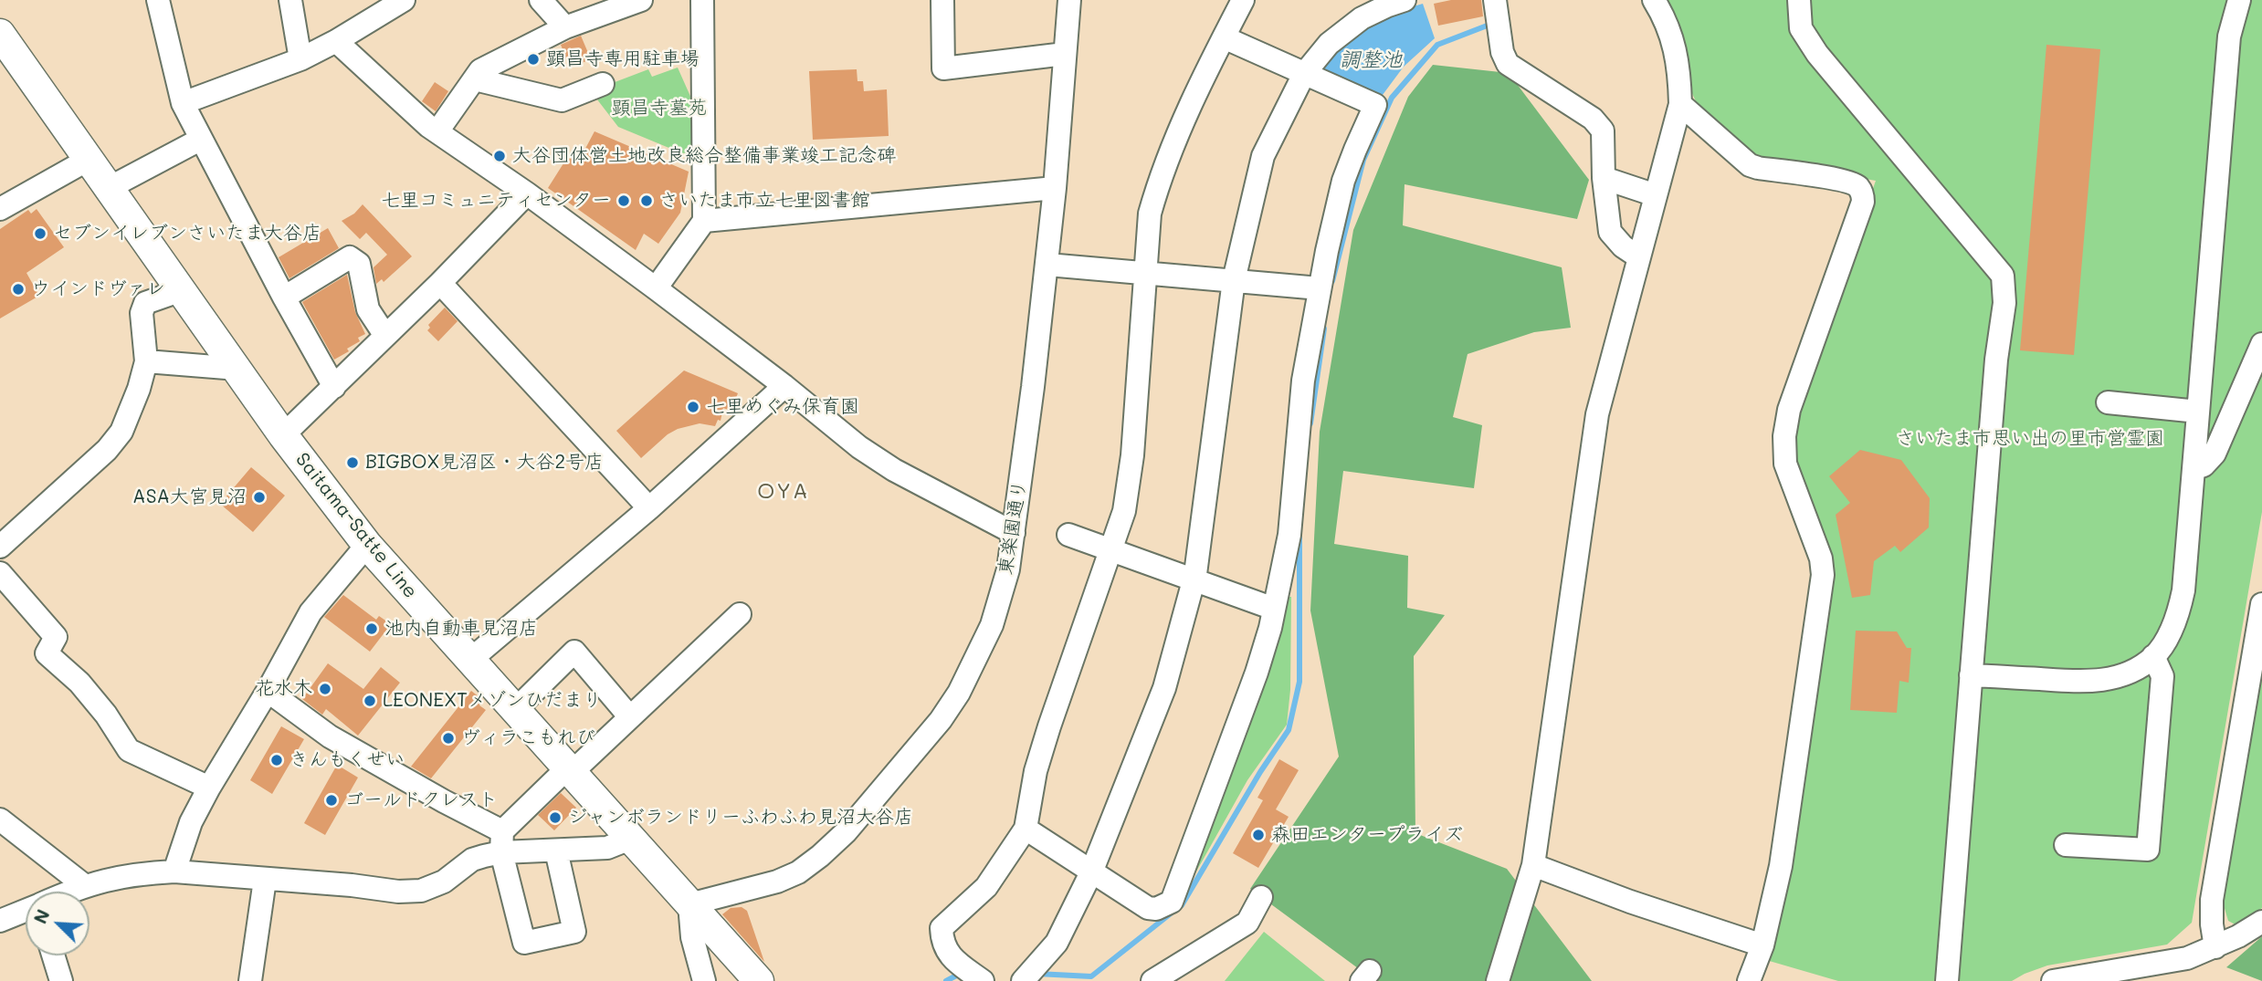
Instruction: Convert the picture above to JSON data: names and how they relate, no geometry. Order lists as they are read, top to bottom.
{
  "streets": {
    "main road": ["Saitama-Satte Line"],
    "street": ["東楽園通り"]
  },
  "crossings": [
    ["Saitama-Satte Line", "東楽園通り"]
  ],
  "districts": ["OYA"],
  "water": ["調整池"],
  "parks": ["顕昌寺墓苑", "さいたま市思い出の里市営霊園"],
  "places": [
    "顕昌寺専用駐車場",
    "大谷団体営土地改良総合整備事業竣工記念碑",
    "七里コミュニティセンター",
    "さいたま市立七里図書館",
    "セブンイレブンさいたま大谷店",
    "ウインドヴァレ",
    "七里めぐみ保育園",
    "BIGBOX見沼区・大谷2号店",
    "ASA大宮見沼",
    "池内自動車見沼店",
    "花水木",
    "LEONEXTメゾンひだまり",
    "ヴィラこもれび",
    "きんもくせい",
    "ゴールドクレスト",
    "ジャンボランドリーふわふわ見沼大谷店",
    "森田エンタープライズ"
  ],
  "north": "top left"
}
